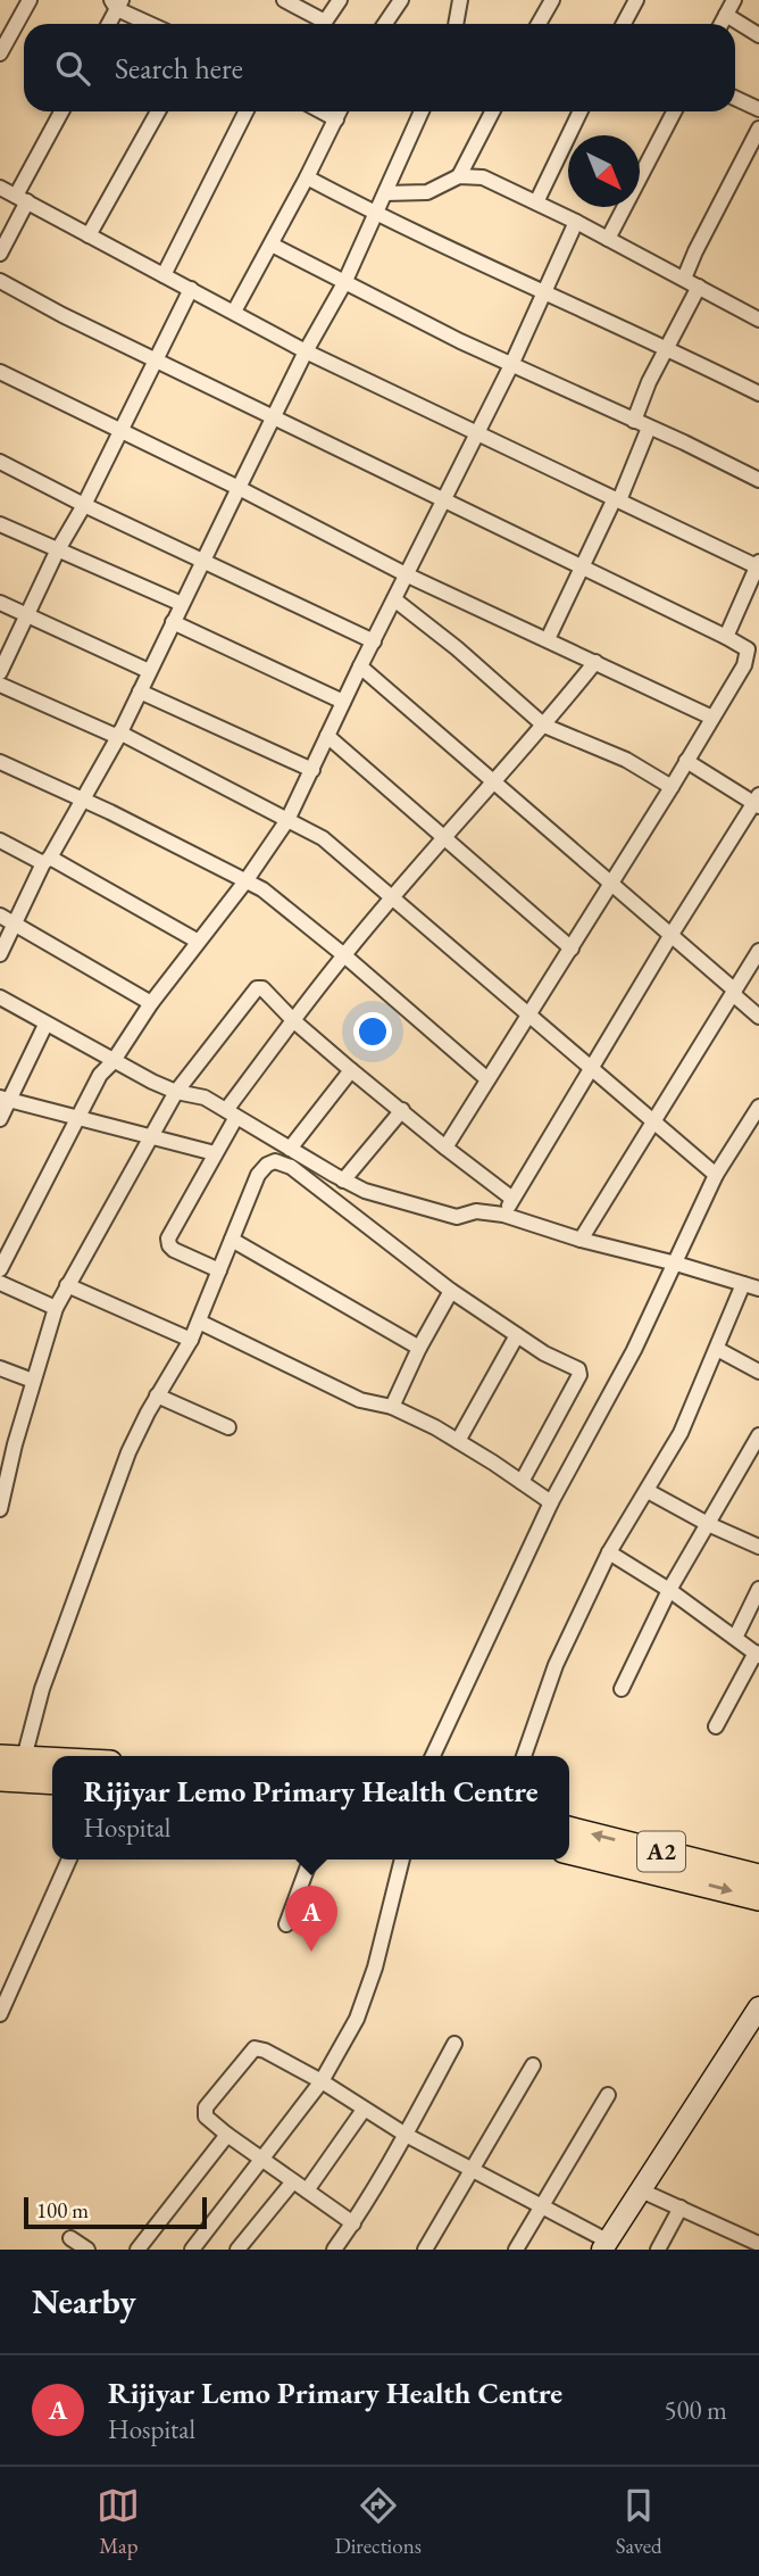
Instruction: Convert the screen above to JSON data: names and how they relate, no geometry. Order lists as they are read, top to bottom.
{
  "streets": {
    "highway": ["A2"]
  },
  "scale_bar": "100 m",
  "north": "bottom right",
  "page": {
    "search": "Search here",
    "popup": ["Rijiyar Lemo Primary Health Centre", "Hospital"],
    "pins": "A",
    "scale": "100 m",
    "heading": "Nearby",
    "list": [
      {
        "mark": "A",
        "name": "Rijiyar Lemo Primary Health Centre",
        "note": "Hospital",
        "value": "500 m"
      }
    ],
    "nav": ["Map", "Directions", "Saved"]
  }
}
